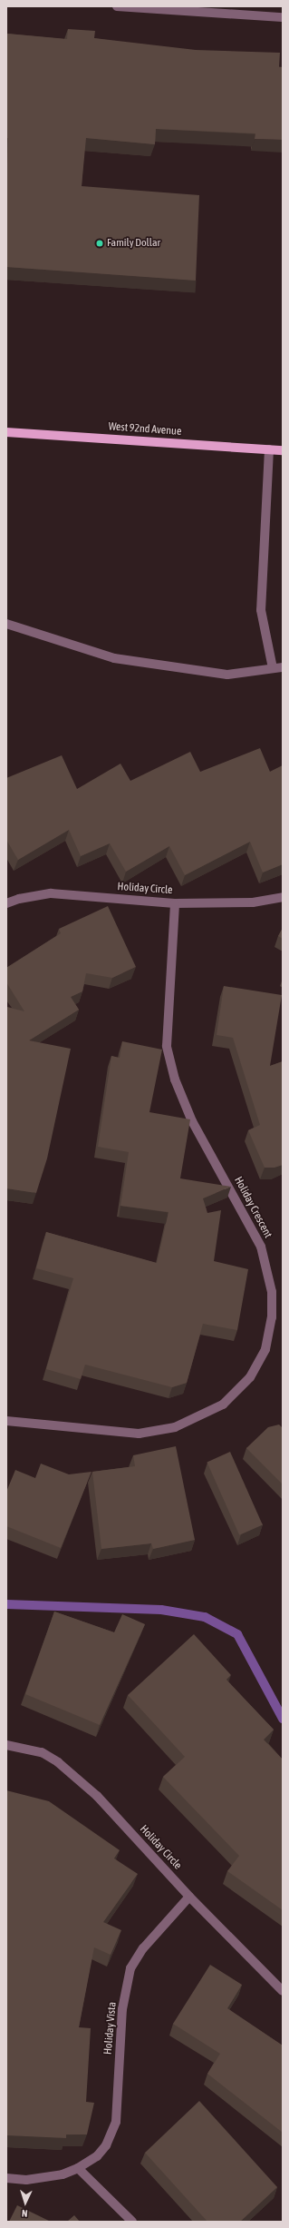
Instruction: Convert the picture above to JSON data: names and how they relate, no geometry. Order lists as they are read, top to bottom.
{
  "streets": {
    "main road": ["West 92nd Avenue"],
    "street": ["Holiday Circle", "Holiday Crescent", "Holiday Vista"]
  },
  "crossings": [
    ["Holiday Circle", "Holiday Crescent"],
    ["Holiday Circle", "Holiday Vista"]
  ],
  "places": ["Family Dollar"],
  "north": "bottom"
}
